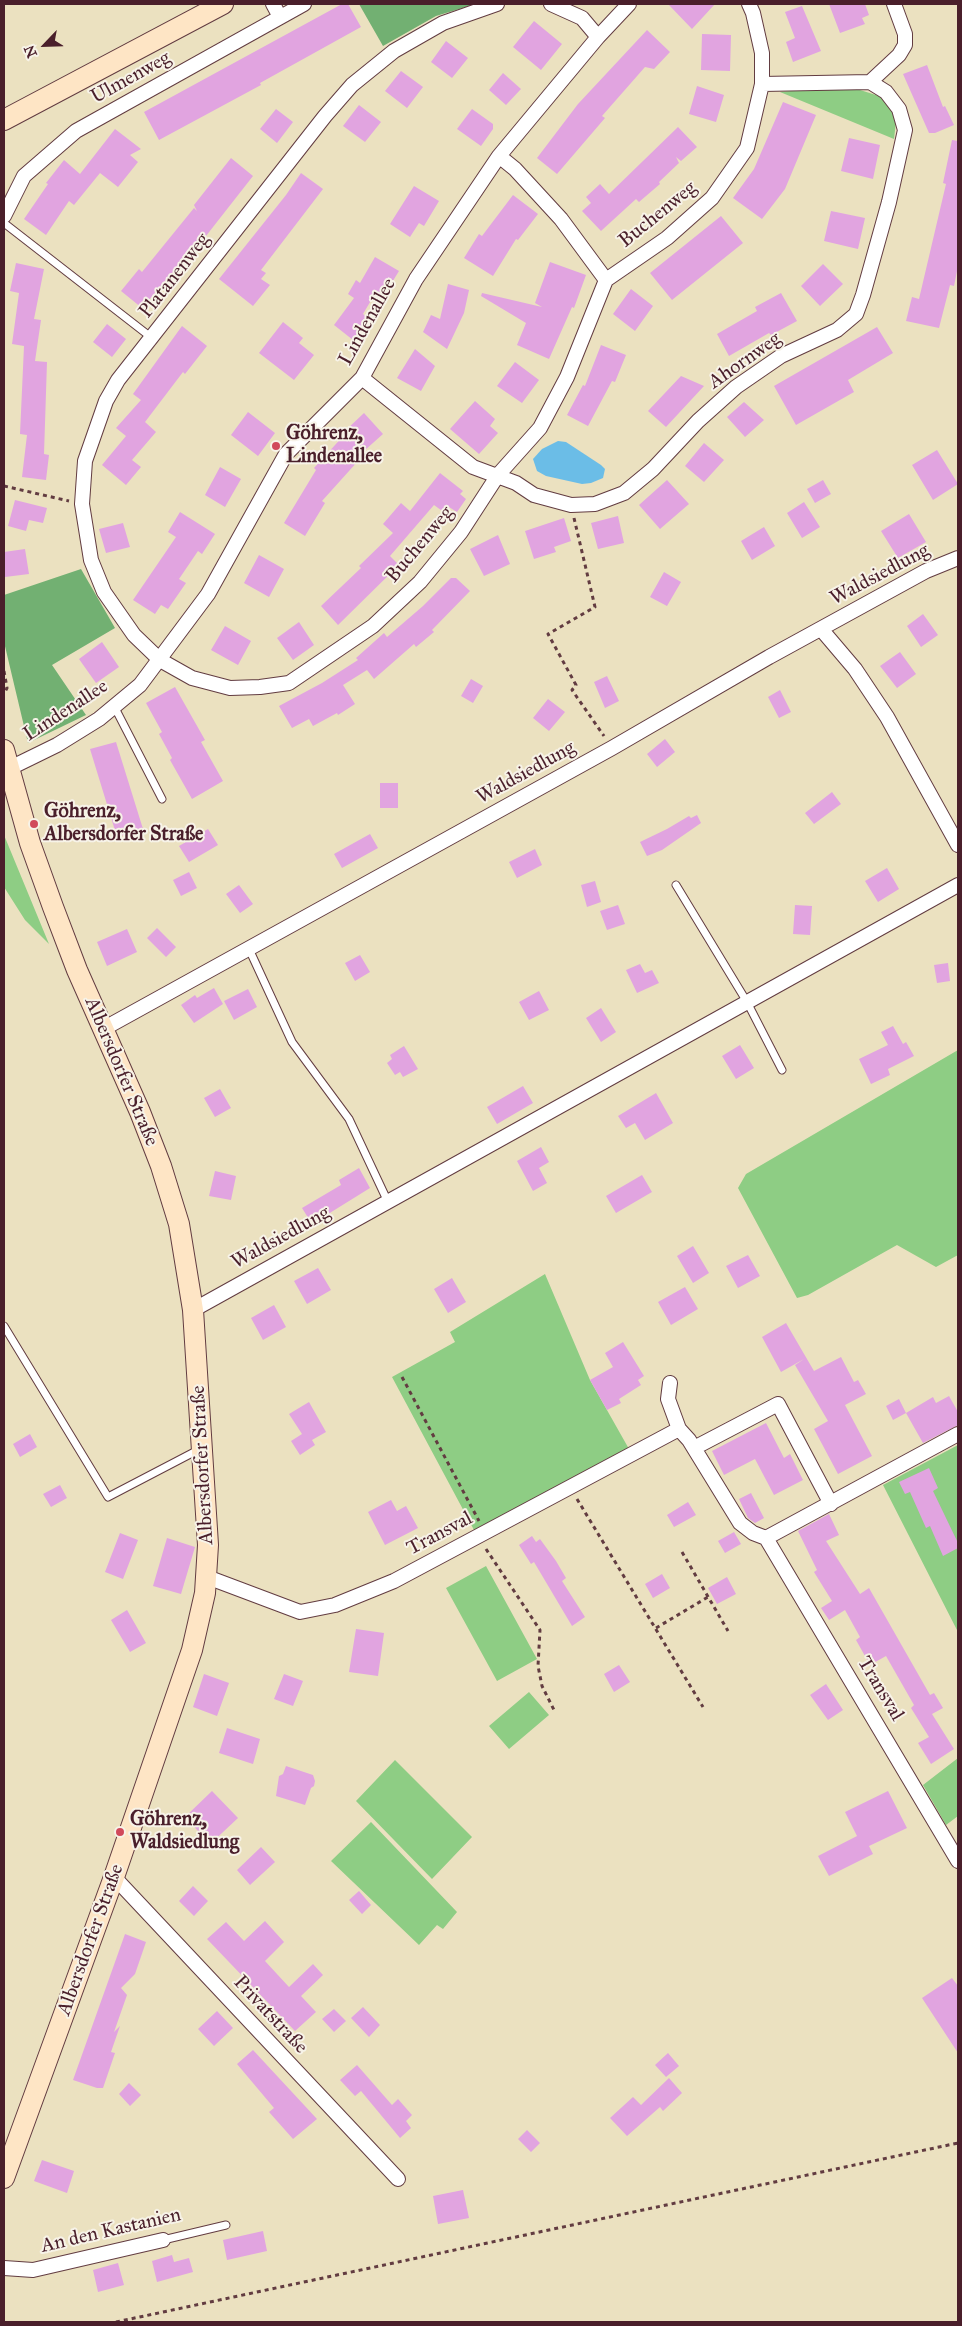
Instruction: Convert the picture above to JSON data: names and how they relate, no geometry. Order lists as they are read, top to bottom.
{
  "streets": {
    "street": [
      "Ulmenweg",
      "Buchenweg",
      "Platanenweg",
      "Lindenallee",
      "Ahornweg",
      "Waldsiedlung",
      "Albersdorfer Straße",
      "Transval",
      "Privatstraße",
      "An den Kastanien"
    ]
  },
  "crossings": [
    ["Buchenweg", "Platanenweg"],
    ["Buchenweg", "Lindenallee"],
    ["Buchenweg", "Ahornweg"],
    ["Platanenweg", "Lindenallee"],
    ["Lindenallee", "Ahornweg"],
    ["Lindenallee", "Albersdorfer Straße"],
    ["Waldsiedlung", "Albersdorfer Straße"],
    ["Albersdorfer Straße", "Transval"],
    ["Albersdorfer Straße", "Privatstraße"]
  ],
  "places": ["Göhrenz, Lindenallee", "Göhrenz, Albersdorfer Straße", "Göhrenz, Waldsiedlung"],
  "north": "bottom left"
}
